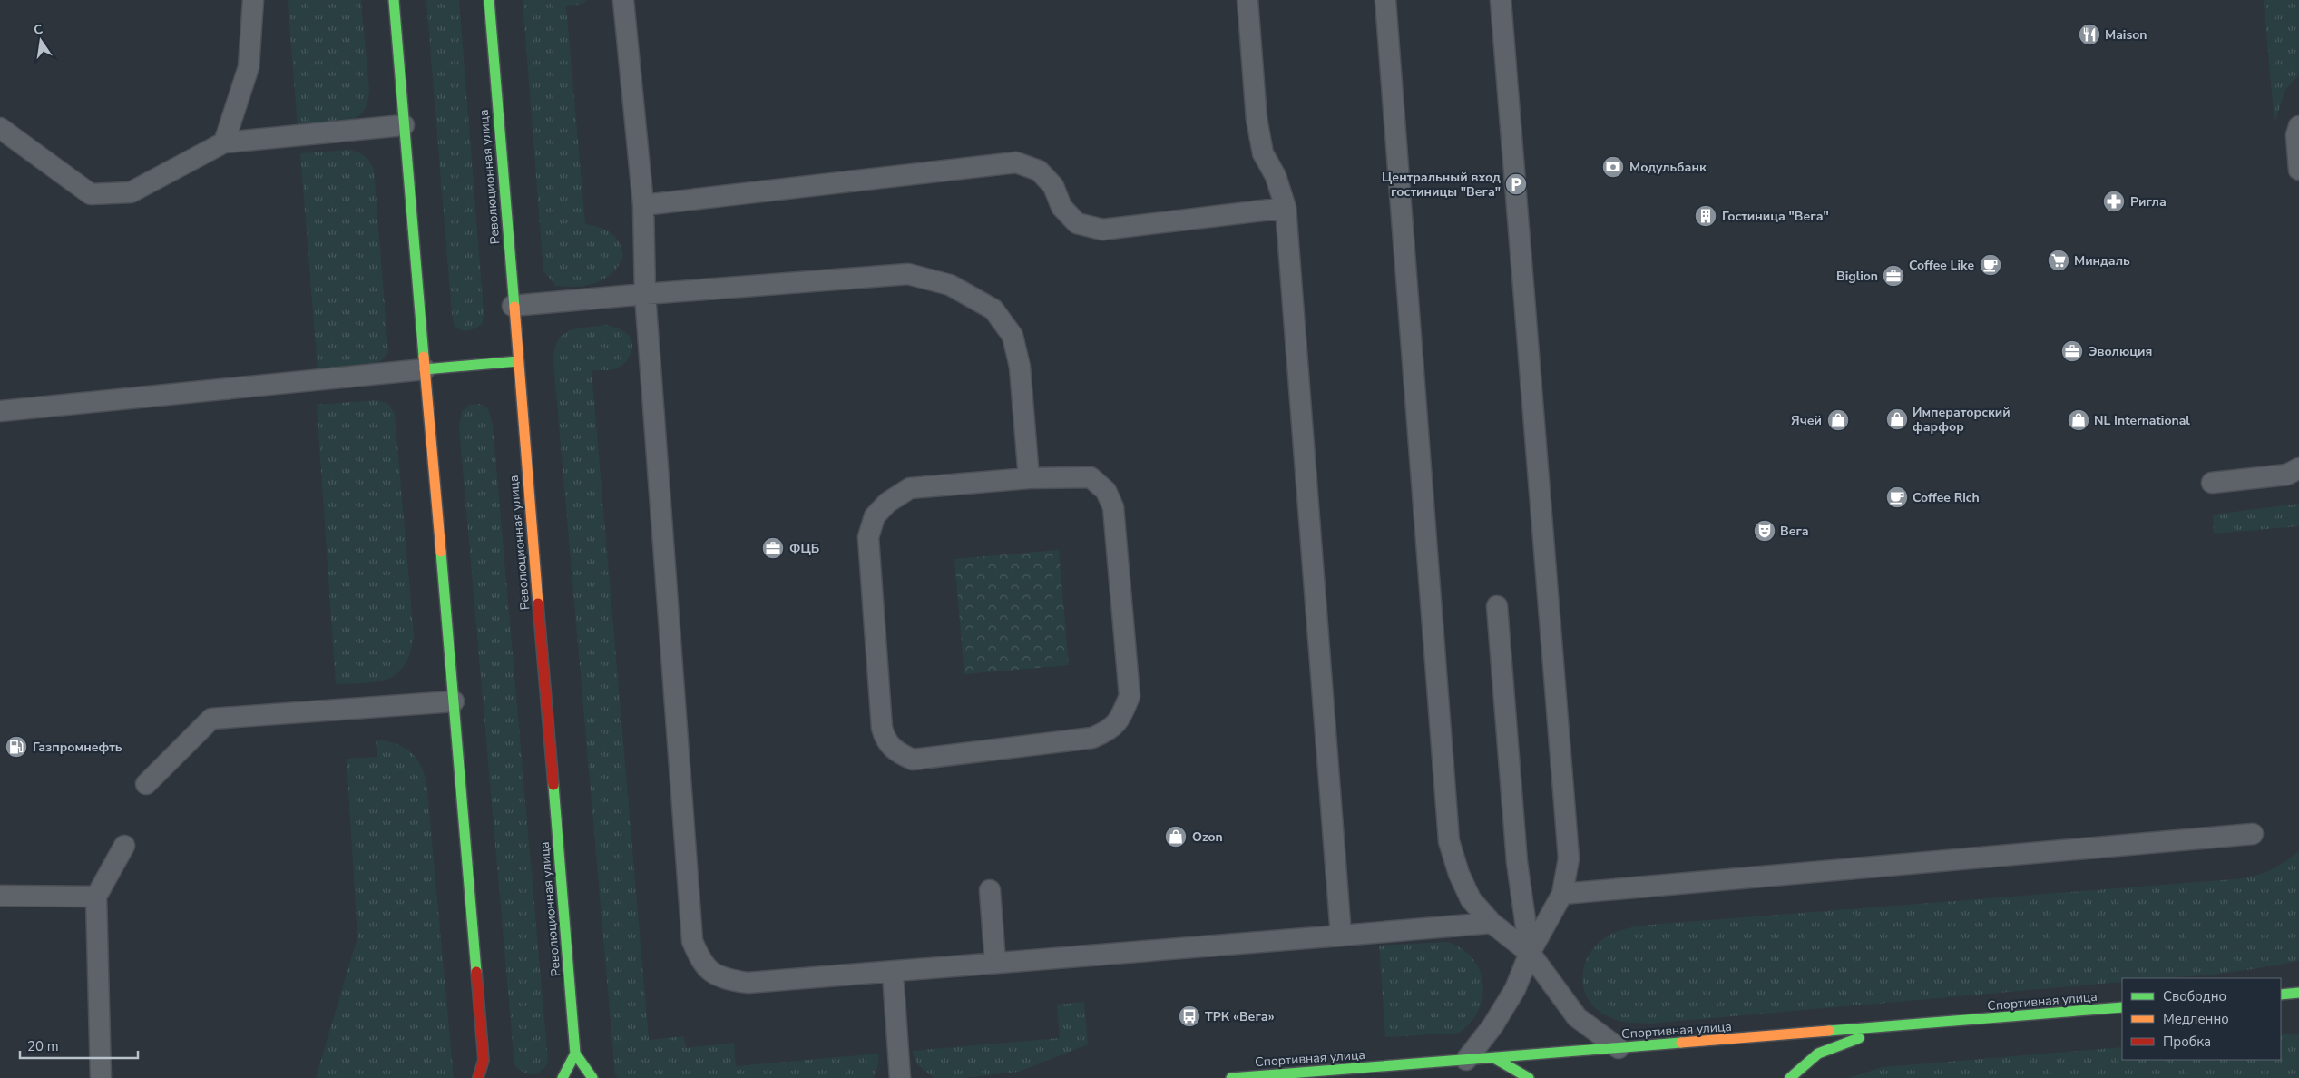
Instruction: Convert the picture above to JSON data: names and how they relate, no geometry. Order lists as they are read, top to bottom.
{
  "streets": {
    "main road": ["Революционная улица", "Спортивная улица"]
  },
  "places": {
    "restaurant": ["Maison"],
    "bank": ["Модульбанк"],
    "parking": ["Центральный вход гостиницы \"Вега\""],
    "pharmacy": ["Ригла"],
    "building": ["Гостиница \"Вега\""],
    "supermarket": ["Миндаль"],
    "cafe": ["Coffee Like", "Coffee Rich"],
    "office": ["Biglion", "Эволюция", "ФЦБ"],
    "shop": [
      "Императорский фарфор",
      "Ячей",
      "NL International",
      "Ozon"
    ],
    "theatre": ["Вега"],
    "fuel station": ["Газпромнефть"],
    "bus stop": ["ТРК «Вега»"]
  },
  "legend": ["Свободно", "Медленно", "Пробка"],
  "scale_bar": "20 m",
  "north": "top"
}
